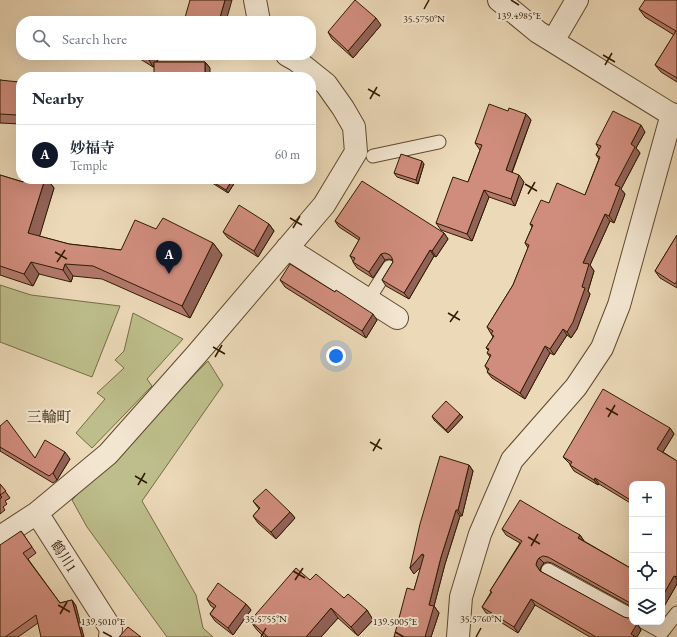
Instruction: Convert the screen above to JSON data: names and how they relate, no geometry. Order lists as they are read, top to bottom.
{
  "streets": {
    "street": ["鶴川1"]
  },
  "districts": ["三輪町"],
  "page": {
    "search": "Search here",
    "heading": "Nearby",
    "list": [
      {
        "mark": "A",
        "name": "妙福寺",
        "note": "Temple",
        "value": "60 m"
      }
    ],
    "pins": "A",
    "map_buttons": ["+", "−"]
  },
  "coordinates": [
    "139.4985°E",
    "35.5750°N",
    "35.5755°N",
    "35.5760°N",
    "139.5010°E",
    "139.5005°E"
  ]
}
